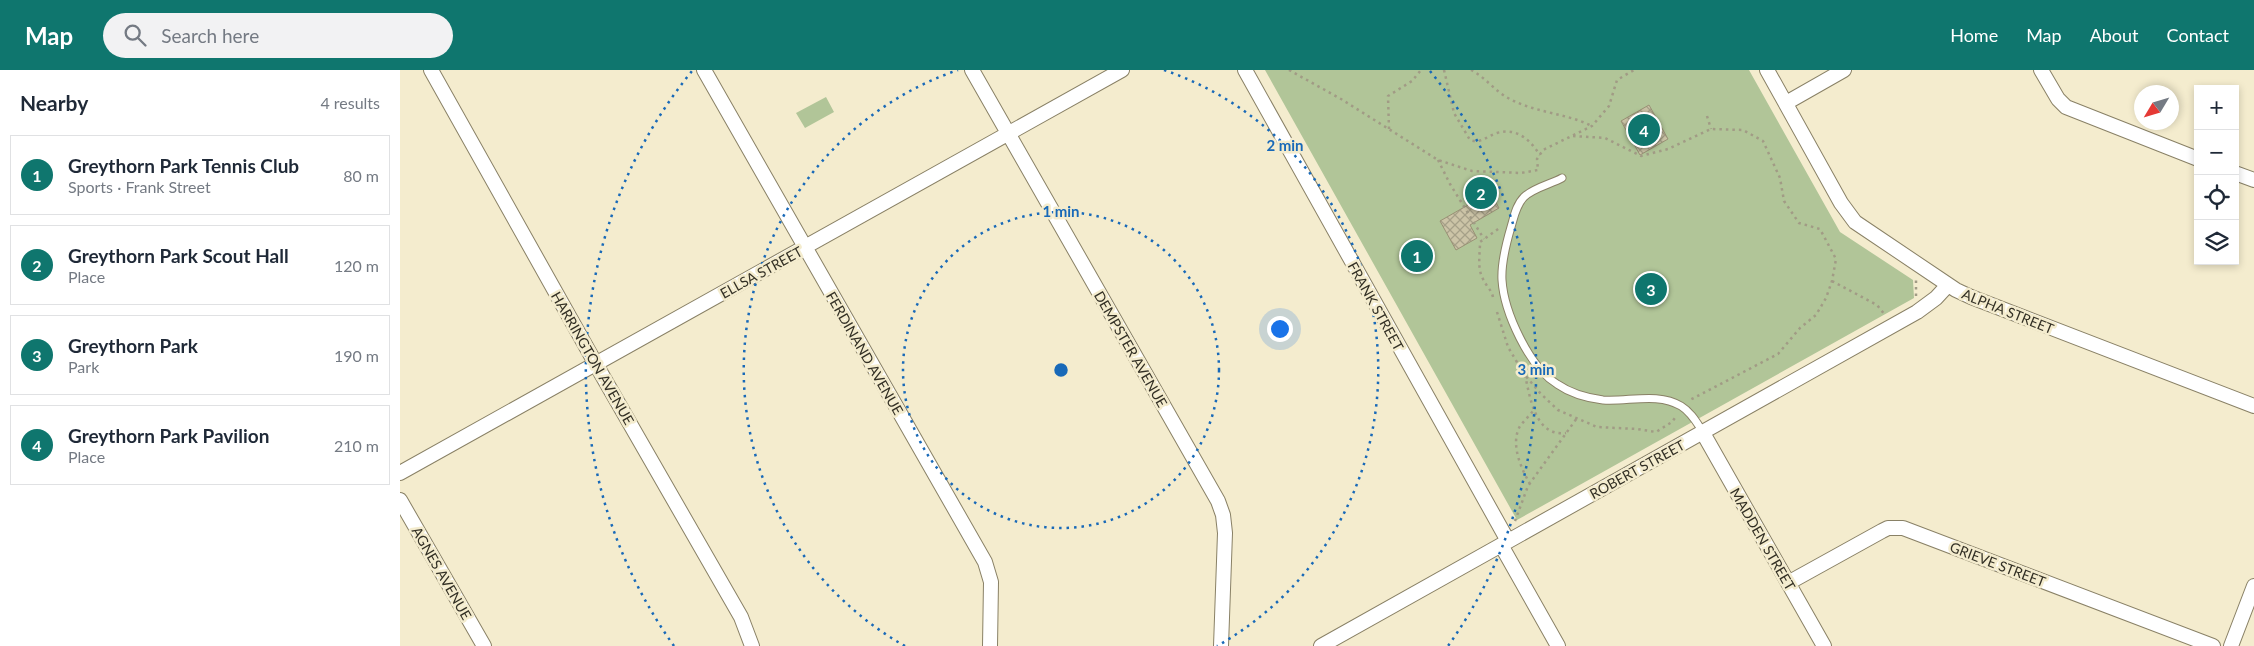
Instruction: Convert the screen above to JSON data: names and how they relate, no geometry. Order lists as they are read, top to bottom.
{
  "streets": {
    "street": [
      "ELLSA STREET",
      "FRANK STREET",
      "ALPHA STREET",
      "DEMPSTER AVENUE",
      "FERDINAND AVENUE",
      "HARRINGTON AVENUE",
      "ROBERT STREET",
      "MADDEN STREET",
      "GRIEVE STREET",
      "AGNES AVENUE"
    ]
  },
  "crossings": [
    ["ELLSA STREET", "DEMPSTER AVENUE"],
    ["ELLSA STREET", "FERDINAND AVENUE"],
    ["ELLSA STREET", "HARRINGTON AVENUE"],
    ["FRANK STREET", "ROBERT STREET"],
    ["ALPHA STREET", "ROBERT STREET"],
    ["ROBERT STREET", "MADDEN STREET"],
    ["MADDEN STREET", "GRIEVE STREET"]
  ],
  "north": "bottom left",
  "page": {
    "header": "Map",
    "search": "Search here",
    "nav": [
      "Home",
      "Map",
      "About",
      "Contact"
    ],
    "heading": ["Nearby", "4 results"],
    "map_buttons": ["+", "−"],
    "pins": [
      "4",
      "2",
      "1",
      "3"
    ],
    "list": [
      {
        "mark": "1",
        "name": "Greythorn Park Tennis Club",
        "note": "Sports · Frank Street",
        "value": "80 m"
      },
      {
        "mark": "2",
        "name": "Greythorn Park Scout Hall",
        "note": "Place",
        "value": "120 m"
      },
      {
        "mark": "3",
        "name": "Greythorn Park",
        "note": "Park",
        "value": "190 m"
      },
      {
        "mark": "4",
        "name": "Greythorn Park Pavilion",
        "note": "Place",
        "value": "210 m"
      }
    ]
  },
  "rings": ["2 min", "1 min", "3 min"]
}
